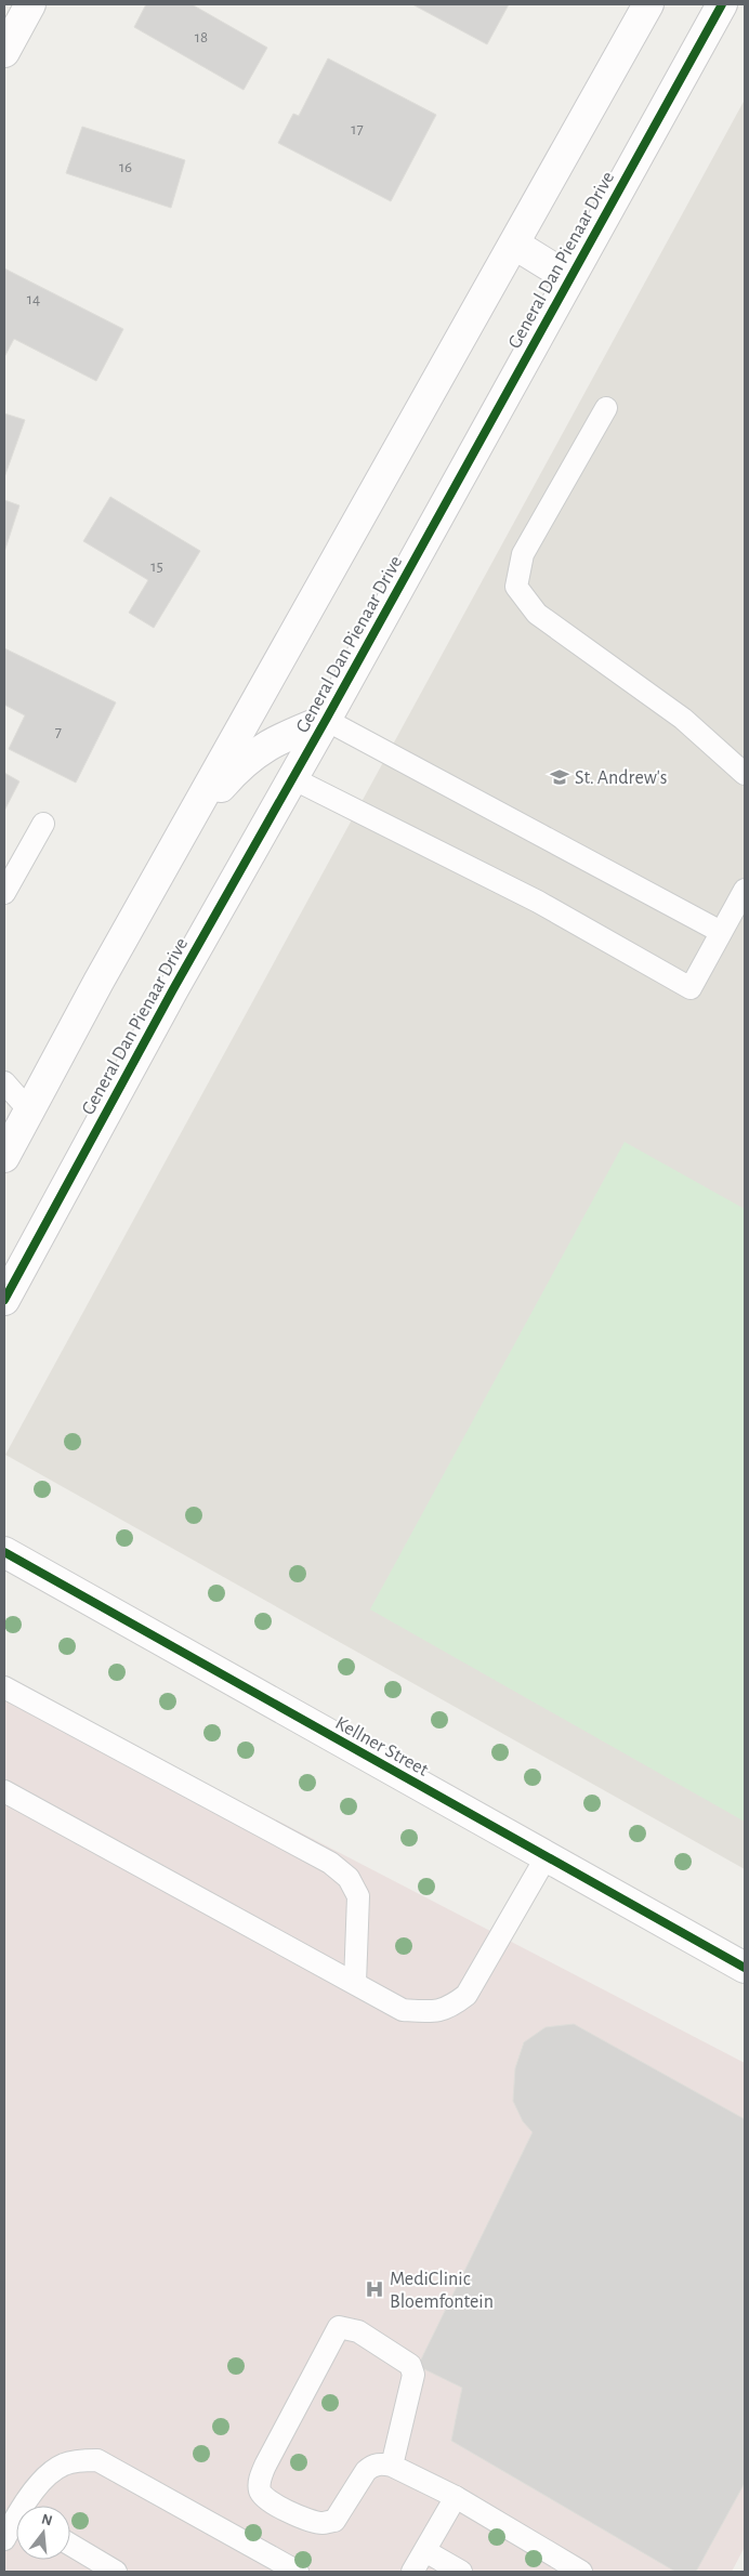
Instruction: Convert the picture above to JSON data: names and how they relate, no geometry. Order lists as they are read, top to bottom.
{
  "streets": {
    "street": ["General Dan Pienaar Drive", "Kellner Street"]
  },
  "places": {
    "school or university": ["St. Andrew's"],
    "hospital": ["MediClinic Bloemfontein"]
  },
  "house_numbers": [
    "18",
    "17",
    "16",
    "14",
    "15",
    "7"
  ],
  "north": "top"
}
